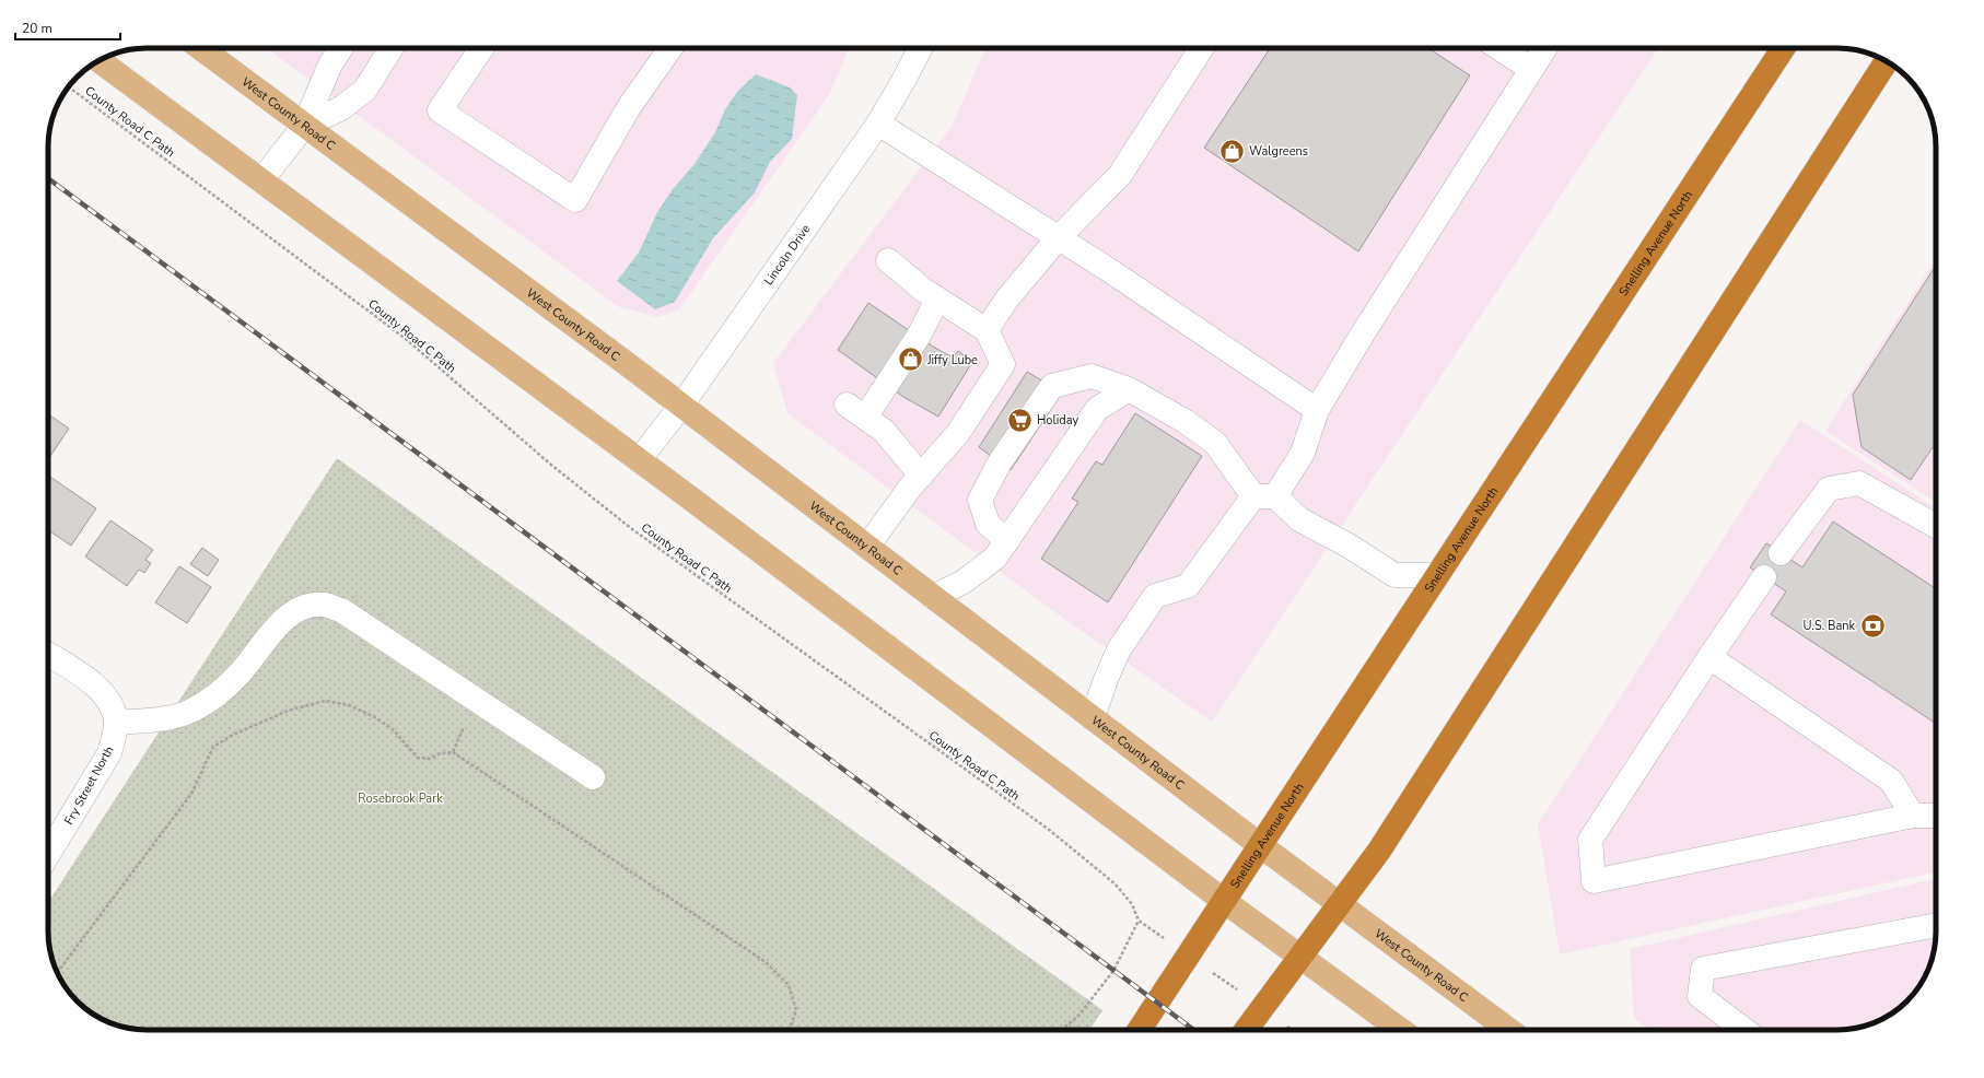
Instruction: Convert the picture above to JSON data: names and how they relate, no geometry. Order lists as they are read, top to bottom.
{
  "streets": {
    "highway": ["Snelling Avenue North"],
    "main road": ["West County Road C"],
    "street": ["Lincoln Drive", "Fry Street North"],
    "path": ["County Road C Path"]
  },
  "crossings": [
    ["West County Road C", "Snelling Avenue North"],
    ["West County Road C", "Lincoln Drive"],
    ["County Road C Path", "Snelling Avenue North"]
  ],
  "parks": ["Rosebrook Park"],
  "places": {
    "shop": ["Walgreens", "Jiffy Lube"],
    "supermarket": ["Holiday"],
    "bank": ["U.S. Bank"]
  },
  "scale_bar": "20 m"
}
